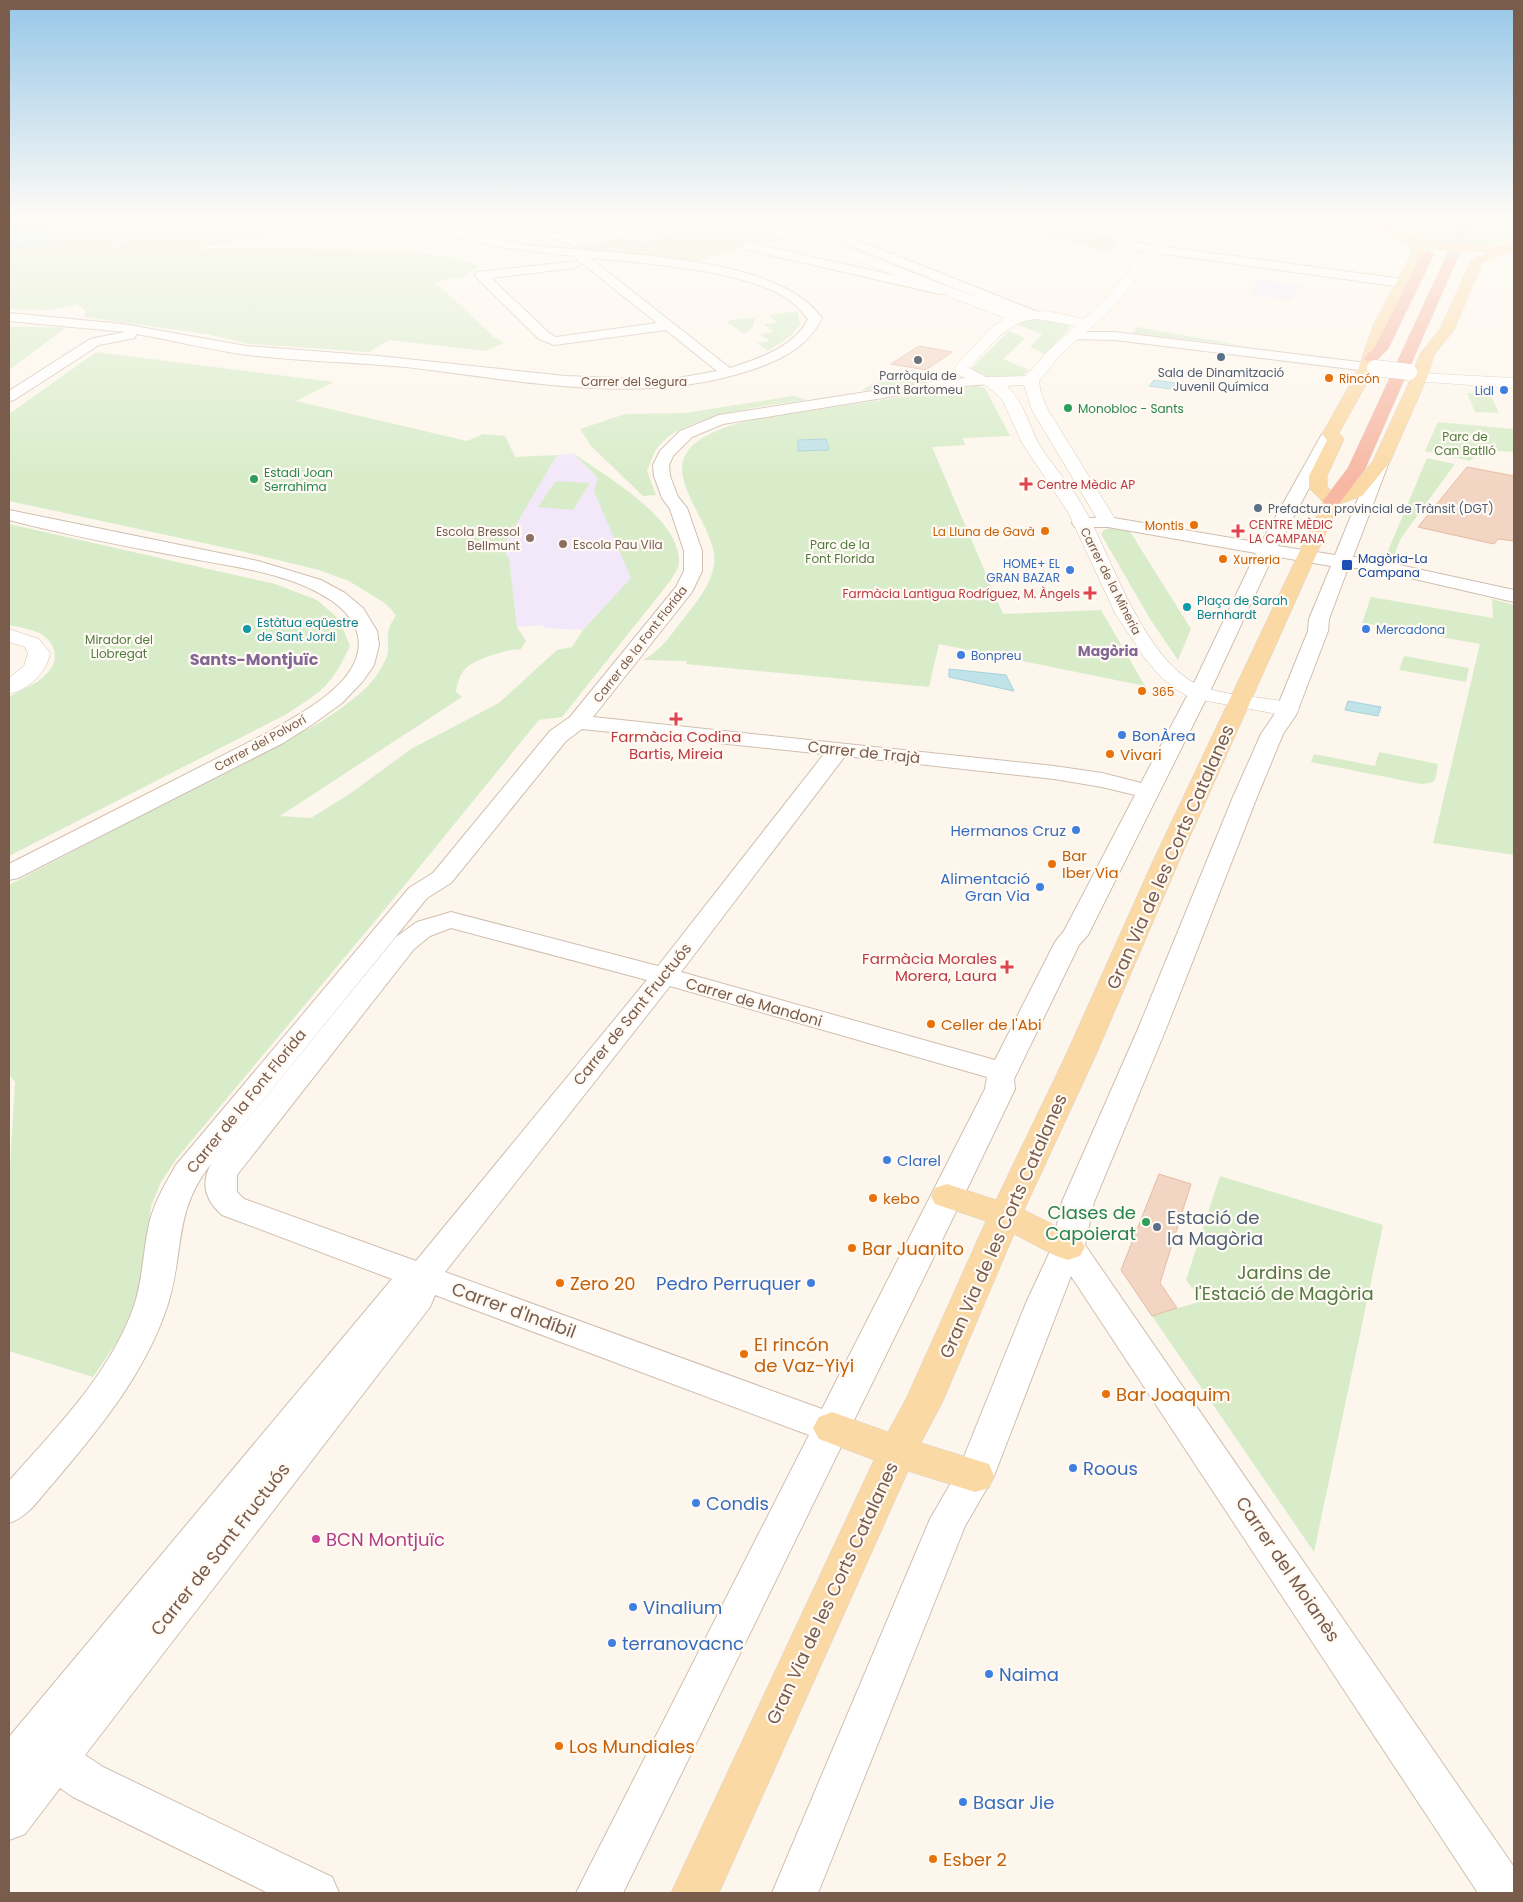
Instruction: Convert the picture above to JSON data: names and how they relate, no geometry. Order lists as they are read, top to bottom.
{
  "streets": {
    "highway": ["Gran Via de les Corts Catalanes"],
    "street": [
      "Carrer del Segura",
      "Carrer de la Mineria",
      "Carrer de la Font Florida",
      "Carrer del Polvorí",
      "Carrer de Trajà",
      "Carrer de Mandoni",
      "Carrer de Sant Fructuós",
      "Carrer d'Indíbil",
      "Carrer del Moianès"
    ]
  },
  "crossings": [
    ["Carrer de la Mineria", "Gran Via de les Corts Catalanes"],
    ["Carrer de la Font Florida", "Carrer de Trajà"],
    ["Carrer de la Font Florida", "Carrer de Mandoni"],
    ["Carrer de la Font Florida", "Carrer d'Indíbil"],
    ["Carrer de Trajà", "Carrer de Sant Fructuós"],
    ["Carrer de Mandoni", "Carrer de Sant Fructuós"],
    ["Carrer de Sant Fructuós", "Carrer d'Indíbil"]
  ],
  "districts": ["Magòria", "Sants-Montjuïc"],
  "parks": [
    "Parc de Can Batlló",
    "Parc de la Font Florida",
    "Mirador del Llobregat",
    "Jardins de l'Estació de Magòria"
  ],
  "places": {
    "other": [
      "Sala de Dinamització Juvenil Química",
      "Parròquia de Sant Bartomeu",
      "Rincón",
      "Lidl",
      "Monobloc - Sants",
      "Estadi Joan Serrahima",
      "Prefactura provincial de Trànsit (DGT)",
      "Montis",
      "La Lluna de Gavà",
      "Escola Bressol Bellmunt",
      "Escola Pau Vila",
      "Xurreria",
      "HOME+ EL GRAN BAZAR",
      "Plaça de Sarah Bernhardt",
      "Estàtua eqüestre de Sant Jordi",
      "Mercadona",
      "Bonpreu",
      "365",
      "BonÀrea",
      "Vivari",
      "Hermanos Cruz",
      "Bar Iber Via",
      "Alimentació Gran Via",
      "Celler de l'Abi",
      "Clarel",
      "kebo",
      "Clases de Capoierat",
      "Estació de la Magòria",
      "Bar Juanito",
      "Zero 20",
      "Pedro Perruquer",
      "El rincón de Vaz-Yiyi",
      "Bar Joaquim",
      "Roous",
      "Condis",
      "BCN Montjuïc",
      "Vinalium",
      "terranovacnc",
      "Naima",
      "Los Mundiales",
      "Basar Jie",
      "Esber 2"
    ],
    "health": [
      "Centre Mèdic AP",
      "CENTRE MÈDIC LA CAMPANA",
      "Farmàcia Lantigua Rodríguez, M. Àngels",
      "Farmàcia Codina Bartis, Mireia",
      "Farmàcia Morales Morera, Laura"
    ],
    "transit": ["Magòria-La Campana"]
  }
}
